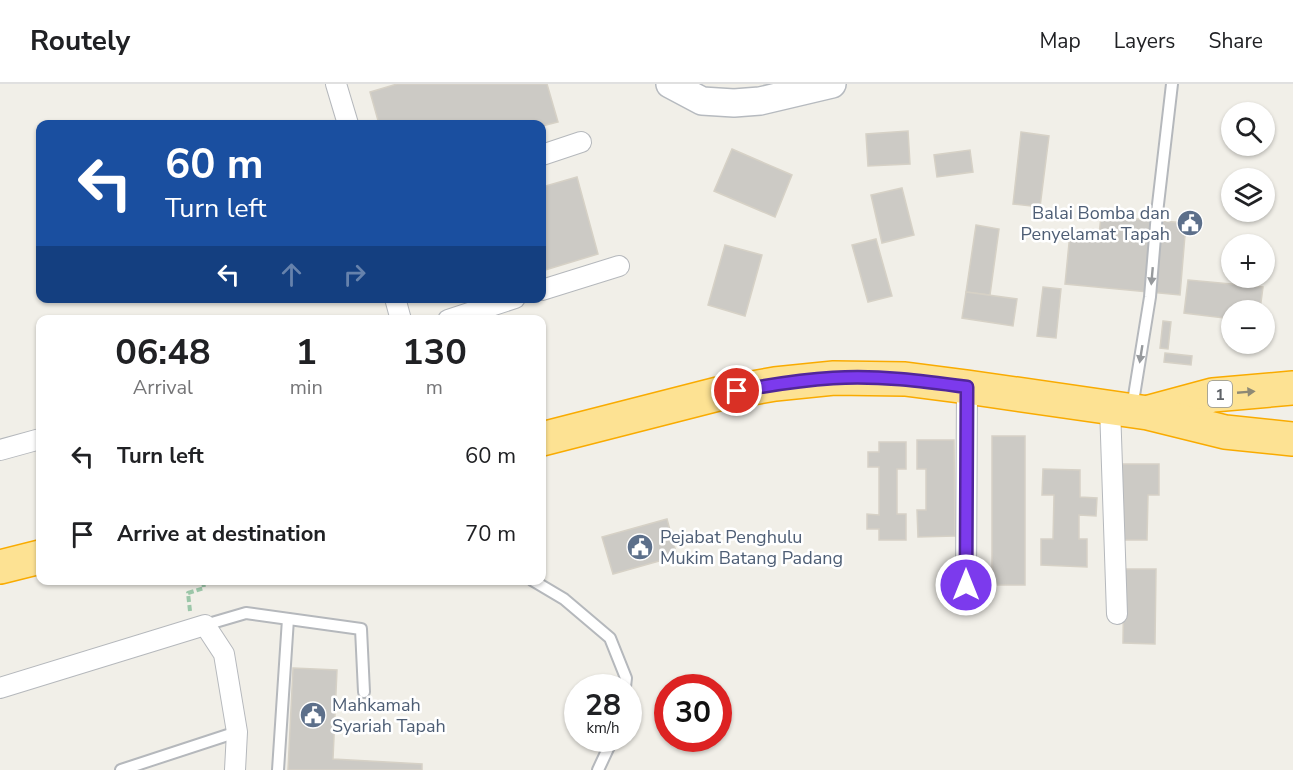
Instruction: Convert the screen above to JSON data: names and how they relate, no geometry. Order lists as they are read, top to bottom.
{
  "streets": {
    "highway": ["1"]
  },
  "places": {
    "public building": ["Balai Bomba dan Penyelamat Tapah", "Pejabat Penghulu Mukim Batang Padang", "Mahkamah Syariah Tapah"]
  },
  "page": {
    "header": "Routely",
    "nav": ["Map", "Layers", "Share"],
    "map_buttons": ["+", "−"],
    "turn": ["60 m", "Turn left"],
    "eta": [
      "06:48",
      "Arrival",
      "1",
      "min",
      "130",
      "m"
    ],
    "list": [
      {
        "name": "Turn left",
        "value": "60 m"
      },
      {
        "name": "Arrive at destination",
        "value": "70 m"
      }
    ],
    "speed": "28 km/h",
    "limit": "30"
  }
}
